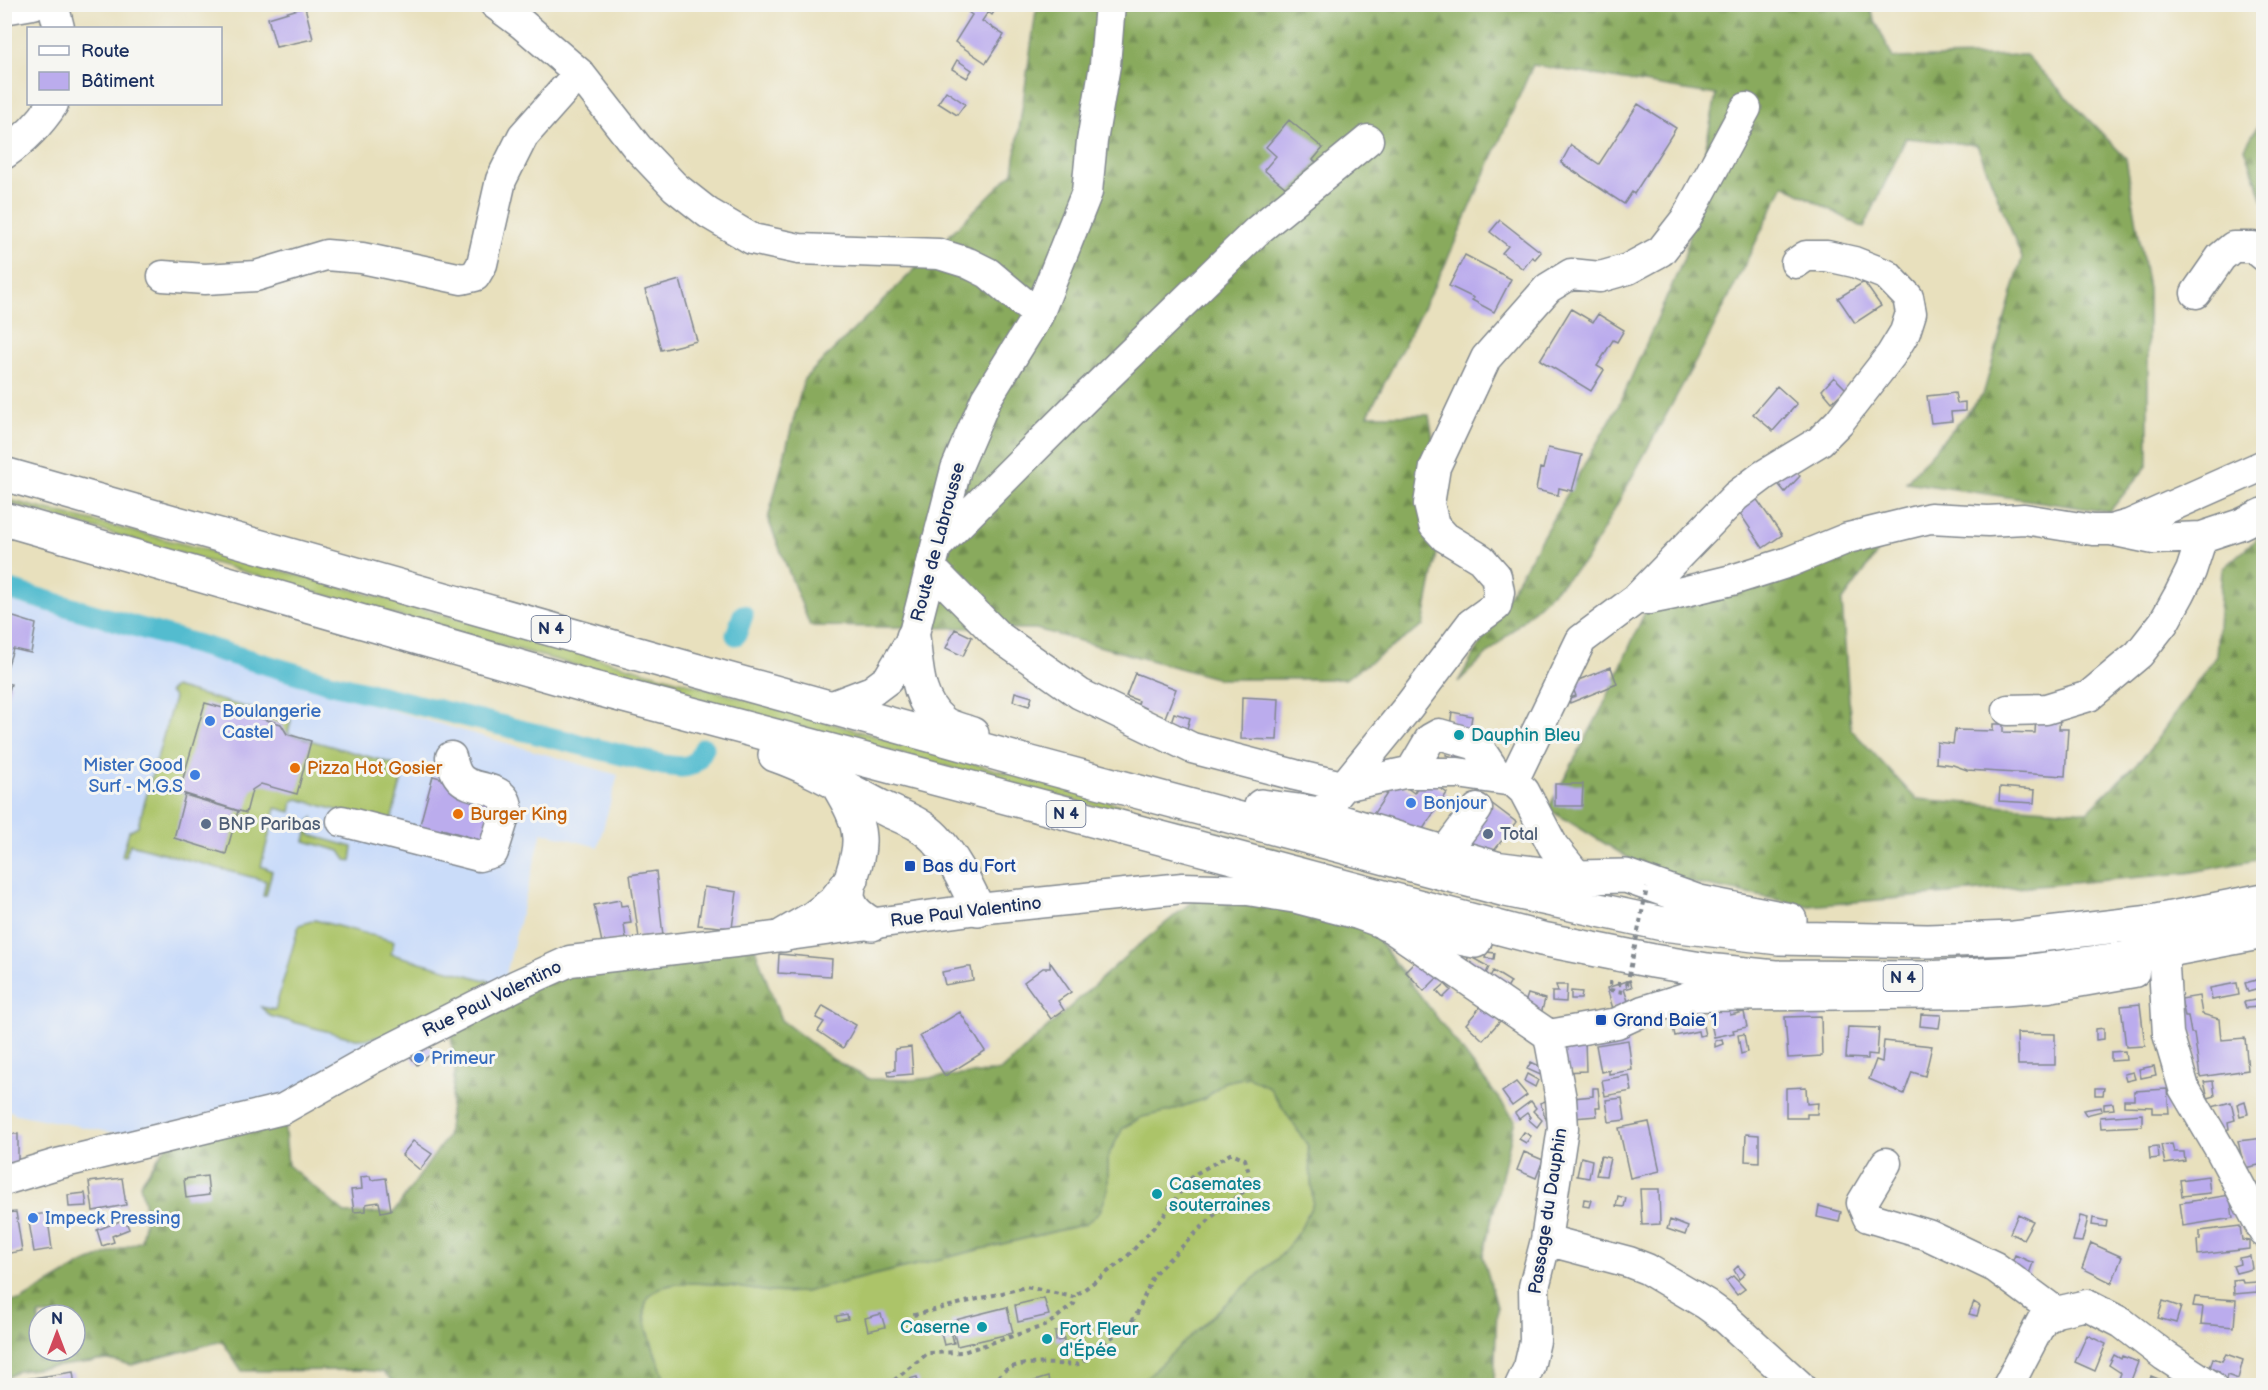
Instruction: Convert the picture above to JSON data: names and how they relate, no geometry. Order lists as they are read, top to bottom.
{
  "streets": {
    "highway": ["N 4"],
    "street": ["Route de Labrousse", "Rue Paul Valentino", "Passage du Dauphin"]
  },
  "crossings": [
    ["Route de Labrousse", "N 4"],
    ["Rue Paul Valentino", "Passage du Dauphin"]
  ],
  "places": {
    "other": [
      "Boulangerie Castel",
      "Dauphin Bleu",
      "Pizza Hot Gosier",
      "Mister Good Surf - M.G.S",
      "Bonjour",
      "Burger King",
      "BNP Paribas",
      "Total",
      "Primeur",
      "Casemates souterraines",
      "Impeck Pressing",
      "Caserne",
      "Fort Fleur d'Épée"
    ],
    "transit": ["Bas du Fort", "Grand Baie 1"]
  },
  "legend": ["Route", "Bâtiment"],
  "north": "top"
}
